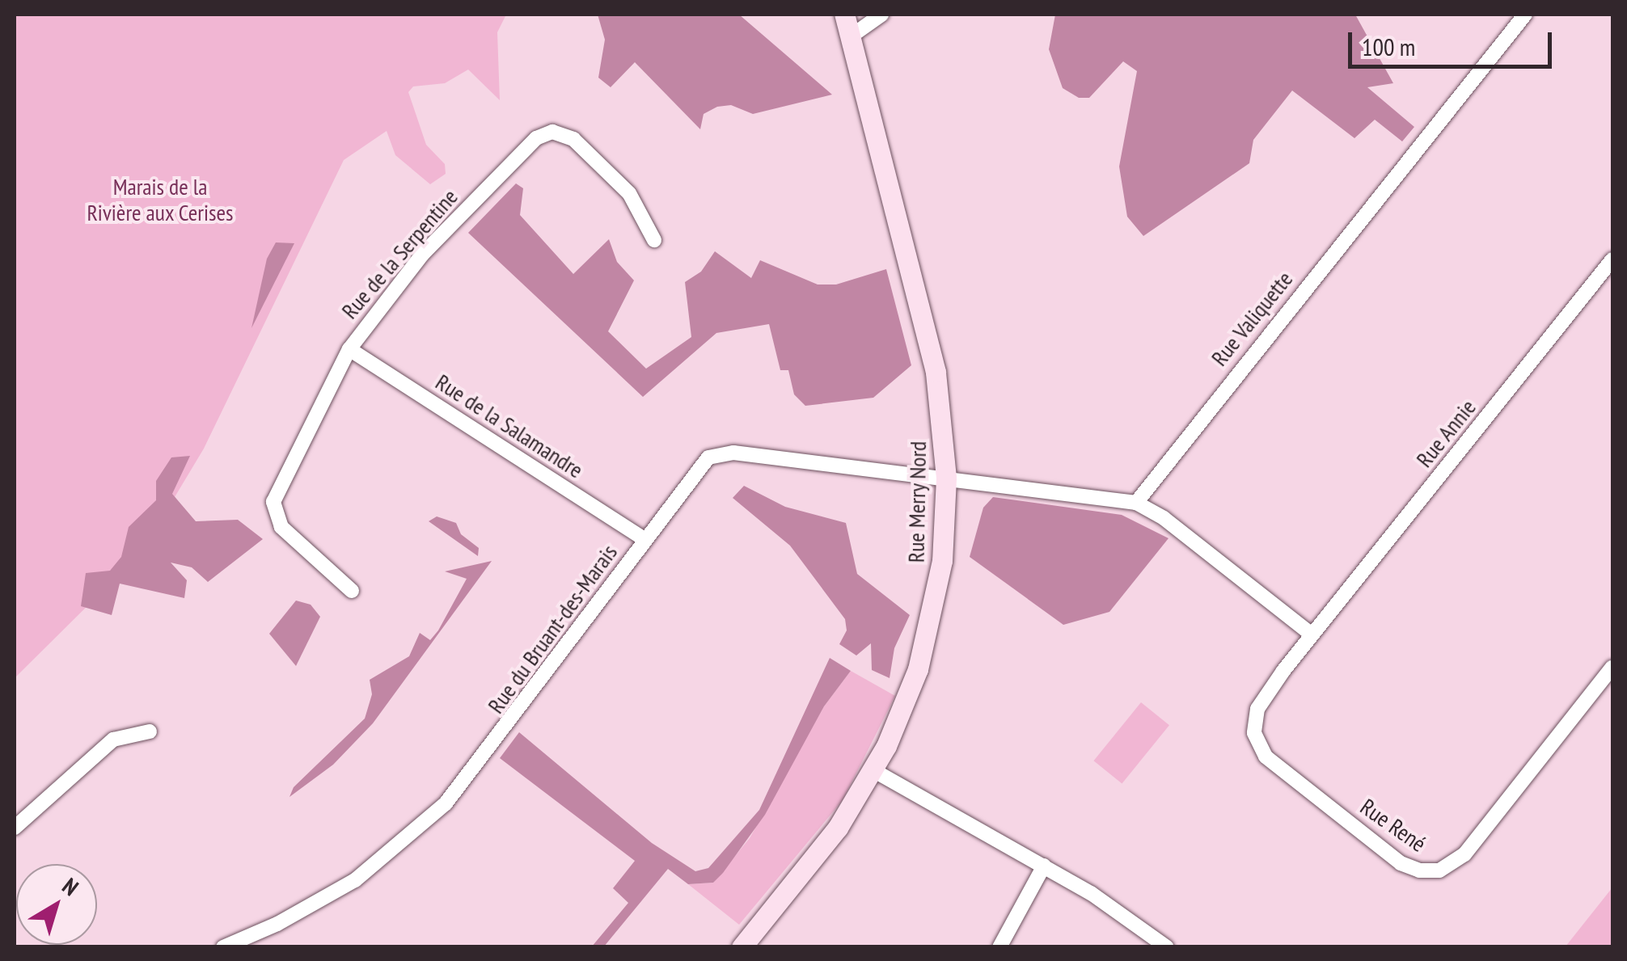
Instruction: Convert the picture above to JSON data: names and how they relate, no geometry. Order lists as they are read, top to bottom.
{
  "streets": {
    "main road": ["Rue Merry Nord"],
    "street": [
      "Rue de la Serpentine",
      "Rue Valiquette",
      "Rue de la Salamandre",
      "Rue Annie",
      "Rue du Bruant-des-Marais",
      "Rue René"
    ]
  },
  "crossings": [
    ["Rue de la Serpentine", "Rue de la Salamandre"],
    ["Rue de la Salamandre", "Rue du Bruant-des-Marais"],
    ["Rue Annie", "Rue René"],
    ["Rue Merry Nord", "Rue du Bruant-des-Marais"]
  ],
  "parks": ["Marais de la Rivière aux Cerises"],
  "scale_bar": "100 m",
  "north": "top right"
}
